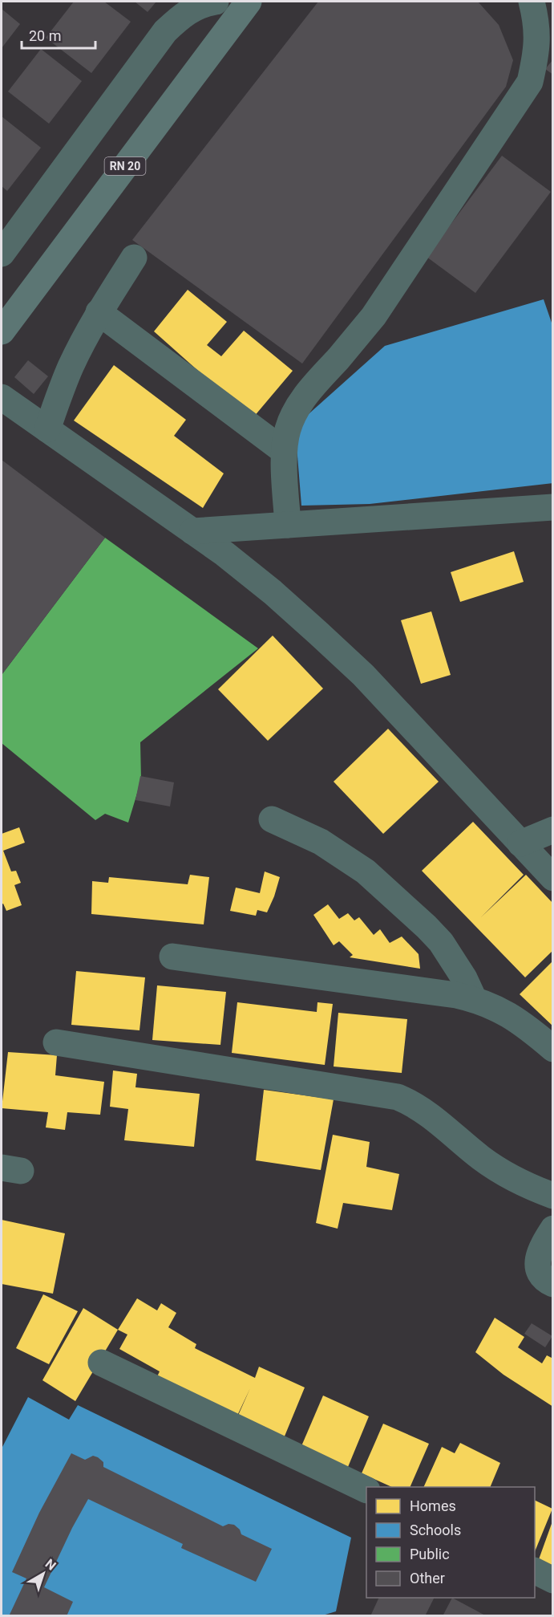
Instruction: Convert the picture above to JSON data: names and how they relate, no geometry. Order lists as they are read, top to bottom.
{
  "streets": {
    "main road": ["RN 20"]
  },
  "legend": [
    "Homes",
    "Schools",
    "Public",
    "Other"
  ],
  "scale_bar": "20 m",
  "north": "top right"
}
